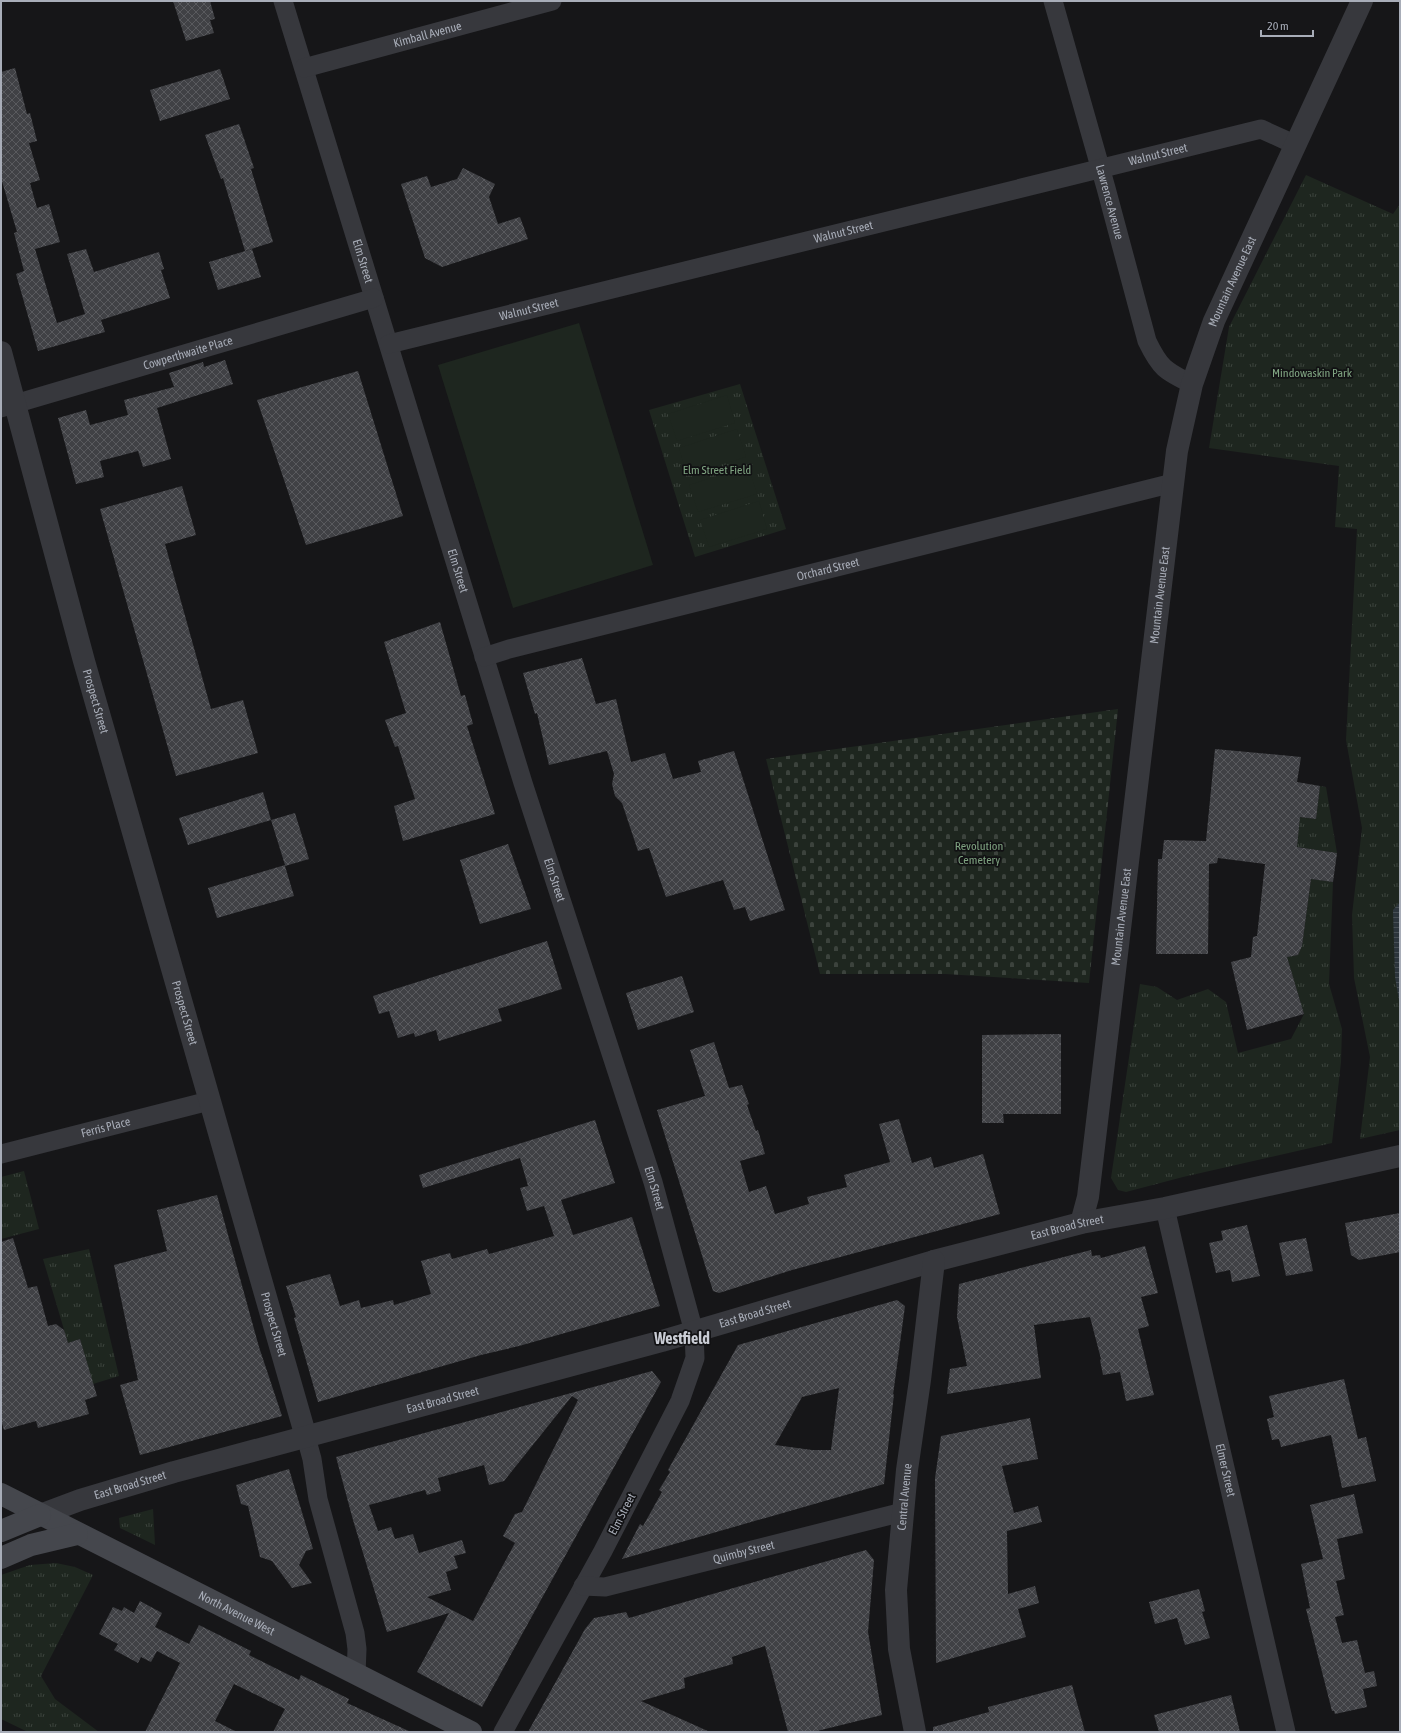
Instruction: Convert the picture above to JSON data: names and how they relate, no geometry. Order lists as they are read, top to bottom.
{
  "streets": {
    "main road": ["East Broad Street", "North Avenue West"],
    "street": [
      "Kimball Avenue",
      "Walnut Street",
      "Lawrence Avenue",
      "Elm Street",
      "Mountain Avenue East",
      "Cowperthwaite Place",
      "Orchard Street",
      "Prospect Street",
      "Ferris Place",
      "Elmer Street",
      "Central Avenue",
      "Quimby Street"
    ]
  },
  "crossings": [
    ["Kimball Avenue", "Elm Street"],
    ["Walnut Street", "Lawrence Avenue"],
    ["Walnut Street", "Elm Street"],
    ["Walnut Street", "Mountain Avenue East"],
    ["Lawrence Avenue", "Mountain Avenue East"],
    ["Elm Street", "Cowperthwaite Place"],
    ["Elm Street", "Orchard Street"],
    ["Elm Street", "East Broad Street"],
    ["Elm Street", "Quimby Street"],
    ["Mountain Avenue East", "Orchard Street"],
    ["Mountain Avenue East", "East Broad Street"],
    ["Cowperthwaite Place", "Prospect Street"],
    ["Prospect Street", "Ferris Place"],
    ["Prospect Street", "East Broad Street"],
    ["Prospect Street", "North Avenue West"],
    ["East Broad Street", "Elmer Street"],
    ["East Broad Street", "Central Avenue"],
    ["East Broad Street", "North Avenue West"],
    ["Central Avenue", "Quimby Street"]
  ],
  "districts": ["Westfield"],
  "parks": ["Mindowaskin Park", "Elm Street Field", "Revolution Cemetery"],
  "scale_bar": "20 m"
}
